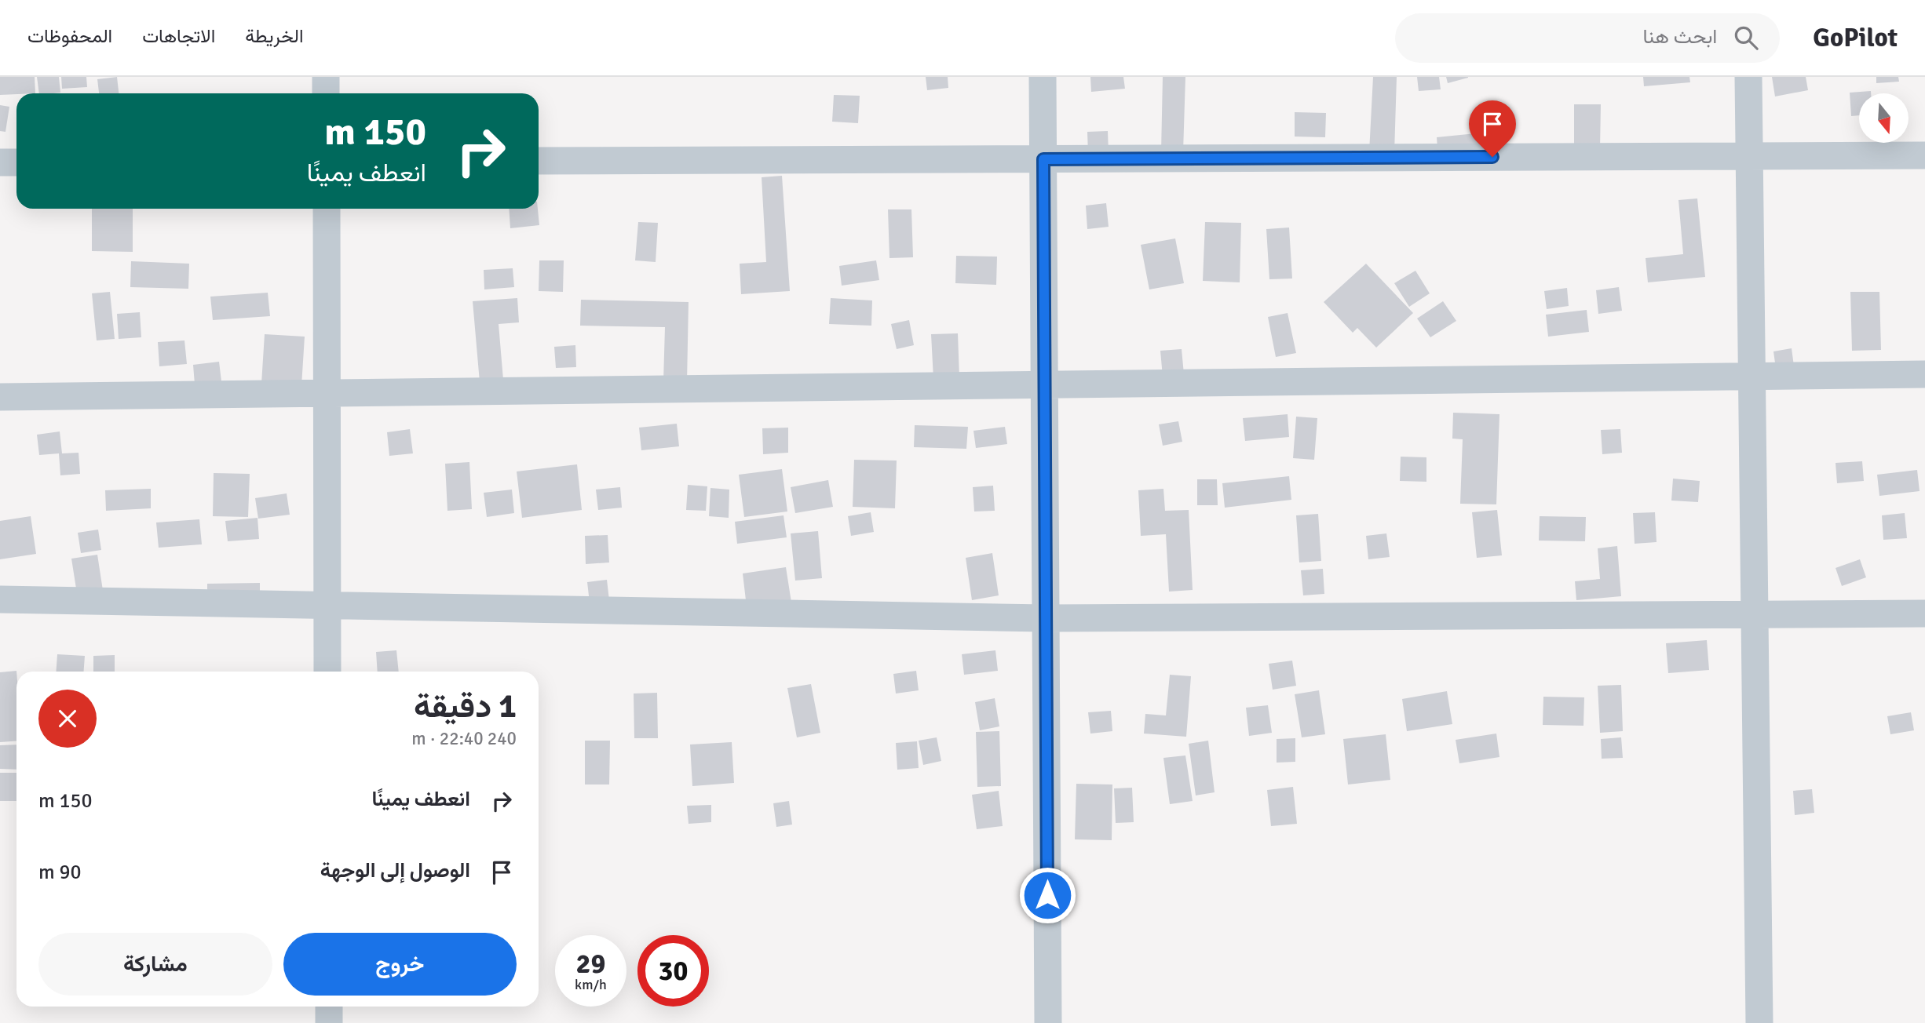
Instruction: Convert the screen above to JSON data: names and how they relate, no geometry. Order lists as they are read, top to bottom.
{
  "north": "bottom",
  "page": {
    "header": "GoPilot",
    "search": "ابحث هنا",
    "nav": ["الخريطة", "الاتجاهات", "المحفوظات"],
    "turn": ["150 m", "انعطف يمينًا"],
    "heading": ["1 دقيقة", "240 m · 22:40"],
    "list": [
      {
        "name": "انعطف يمينًا",
        "value": "150 m"
      },
      {
        "name": "الوصول إلى الوجهة",
        "value": "90 m"
      }
    ],
    "buttons": ["خروج", "مشاركة"],
    "speed": "29 km/h",
    "limit": "30"
  }
}
